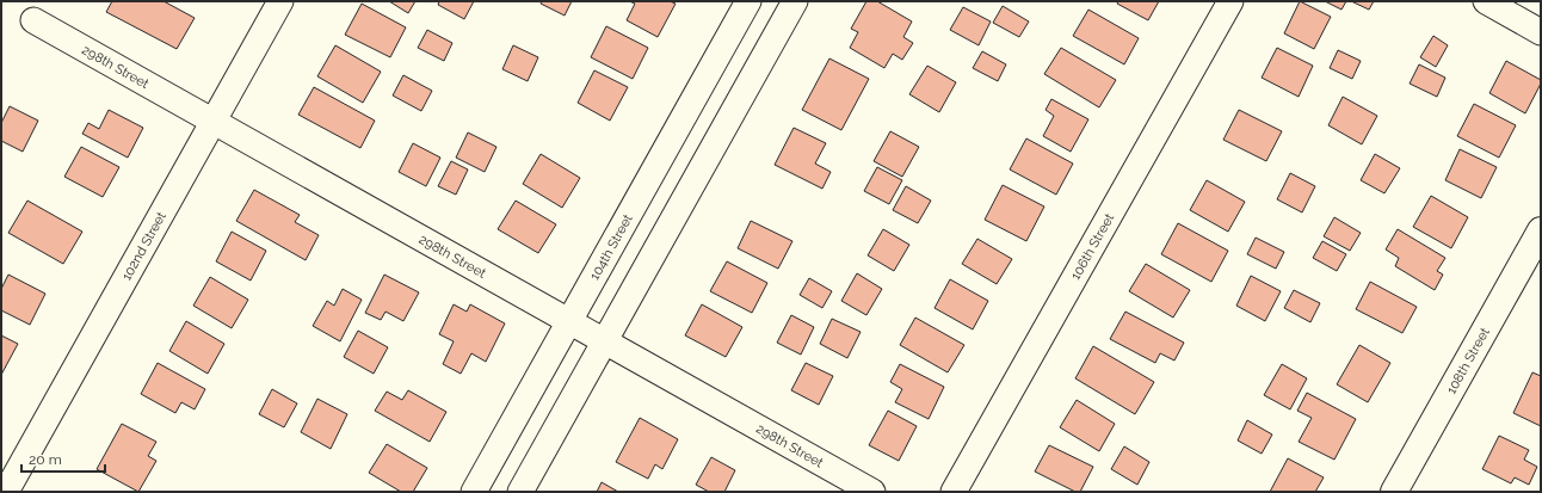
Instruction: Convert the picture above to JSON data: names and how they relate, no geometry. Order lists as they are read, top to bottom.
{
  "streets": {
    "street": [
      "298th Street",
      "102nd Street",
      "104th Street",
      "106th Street",
      "108th Street"
    ]
  },
  "crossings": [
    ["298th Street", "102nd Street"],
    ["298th Street", "104th Street"]
  ],
  "scale_bar": "20 m"
}
